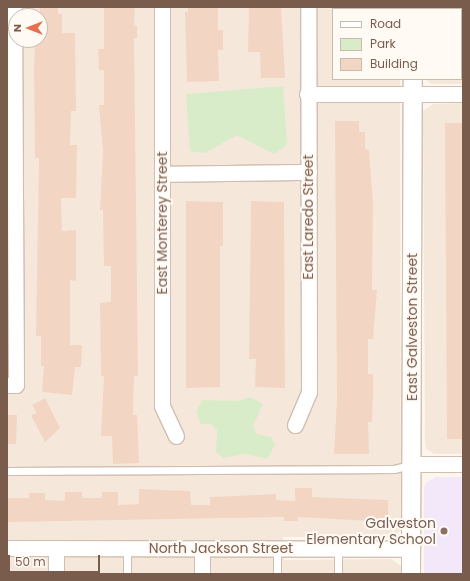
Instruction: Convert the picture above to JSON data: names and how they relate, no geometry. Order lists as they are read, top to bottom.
{
  "streets": {
    "street": [
      "East Laredo Street",
      "East Monterey Street",
      "East Galveston Street",
      "North Jackson Street"
    ]
  },
  "crossings": [
    ["East Galveston Street", "North Jackson Street"]
  ],
  "places": ["Galveston Elementary School"],
  "legend": ["Road", "Park", "Building"],
  "scale_bar": "50 m",
  "north": "left"
}
